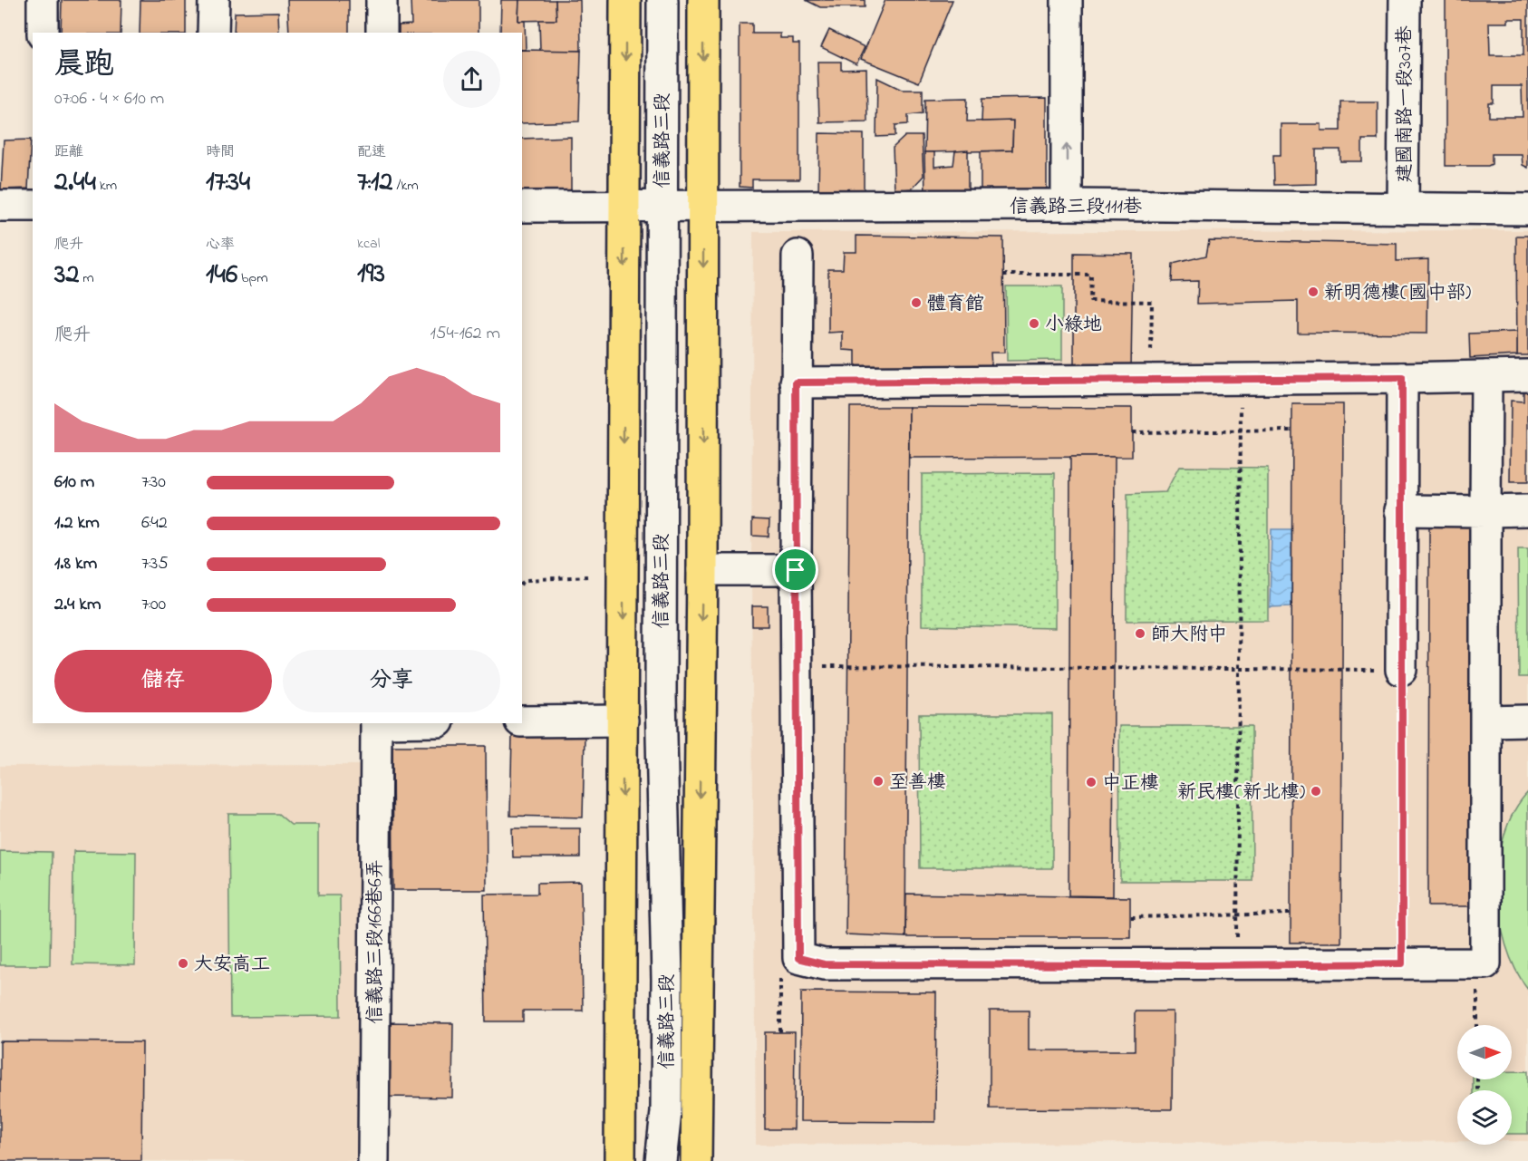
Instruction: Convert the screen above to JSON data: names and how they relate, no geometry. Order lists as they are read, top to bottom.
{
  "streets": {
    "main road": ["信義路三段"],
    "street": ["建國南路一段307巷", "信義路三段111巷", "信義路三段166巷6弄"]
  },
  "crossings": [
    ["建國南路一段307巷", "信義路三段111巷"],
    ["信義路三段", "信義路三段111巷"]
  ],
  "one_way": ["信義路三段"],
  "places": [
    "新明德樓(國中部)",
    "體育館",
    "小綠地",
    "師大附中",
    "至善樓",
    "中正樓",
    "新民樓(新北樓)",
    "大安高工"
  ],
  "north": "right",
  "page": {
    "heading": ["晨跑", "07:06 · 4 × 610 m"],
    "stats": [
      ["距離", "2.44 km"],
      ["時間", "17:34"],
      ["配速", "7:12 /km"],
      ["爬升", "32 m"],
      ["心率", "146 bpm"],
      ["kcal", "193"]
    ],
    "chart": ["爬升", "154–162 m"],
    "list": [
      {
        "name": "610 m",
        "note": "7:30"
      },
      {
        "name": "1.2 km",
        "note": "6:42"
      },
      {
        "name": "1.8 km",
        "note": "7:35"
      },
      {
        "name": "2.4 km",
        "note": "7:00"
      }
    ],
    "buttons": ["儲存", "分享"]
  }
}
